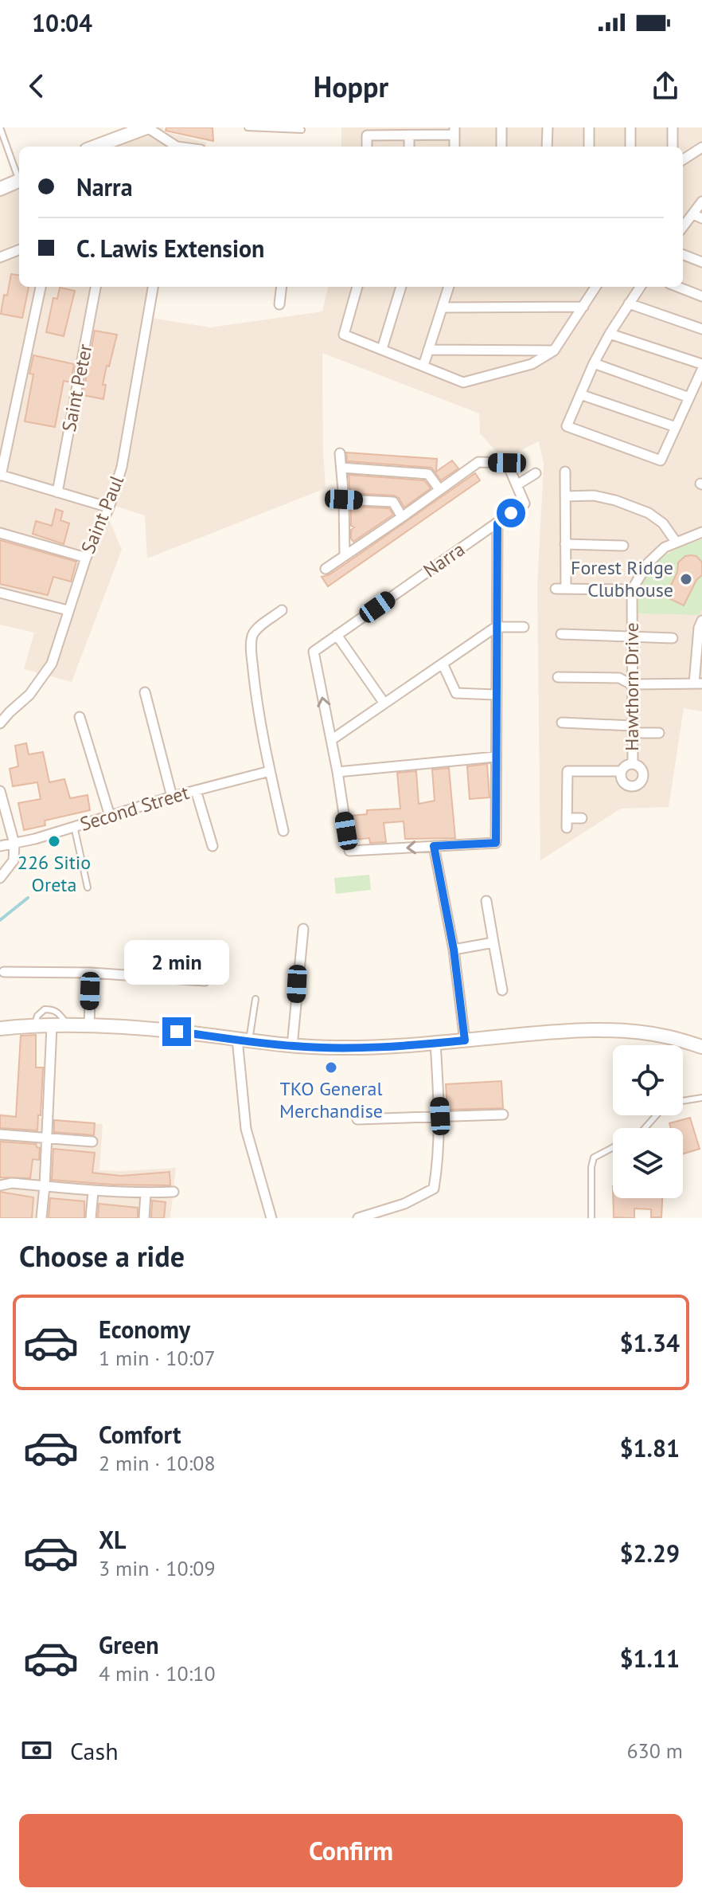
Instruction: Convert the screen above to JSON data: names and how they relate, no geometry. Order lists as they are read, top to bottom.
{
  "streets": {
    "street": [
      "Saint Peter",
      "Saint Paul",
      "Narra",
      "Hawthorn Drive",
      "Second Street"
    ]
  },
  "places": ["Forest Ridge Clubhouse", "226 Sitio Oreta", "TKO General Merchandise"],
  "page": {
    "status": "10:04",
    "header": "Hoppr",
    "banner": ["Narra", "C. Lawis Extension"],
    "bubble": "2 min",
    "heading": "Choose a ride",
    "list": [
      {
        "name": "Economy",
        "note": "1 min · 10:07",
        "value": "$1.34"
      },
      {
        "name": "Comfort",
        "note": "2 min · 10:08",
        "value": "$1.81"
      },
      {
        "name": "XL",
        "note": "3 min · 10:09",
        "value": "$2.29"
      },
      {
        "name": "Green",
        "note": "4 min · 10:10",
        "value": "$1.11"
      }
    ],
    "pay": ["Cash", "630 m"],
    "buttons": "Confirm"
  }
}
